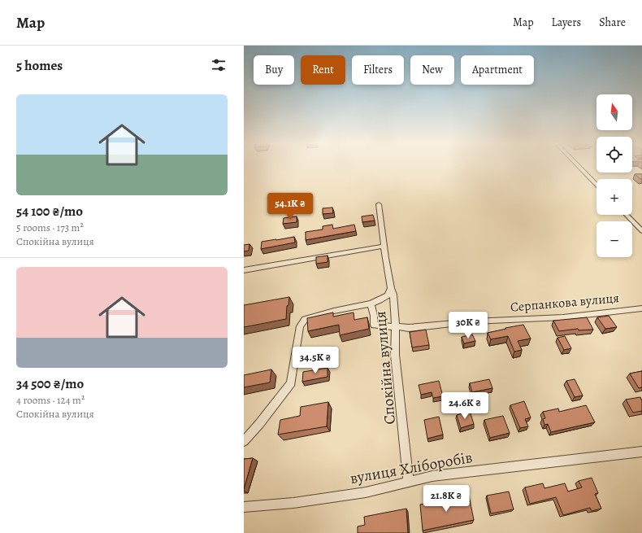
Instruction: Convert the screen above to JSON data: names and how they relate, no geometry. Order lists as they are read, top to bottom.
{
  "streets": {
    "street": ["Серпанкова вулиця", "Спокійна вулиця", "вулиця Хліборобів"]
  },
  "crossings": [
    ["Серпанкова вулиця", "Спокійна вулиця"],
    ["Спокійна вулиця", "вулиця Хліборобів"]
  ],
  "north": "top",
  "page": {
    "header": "Map",
    "nav": ["Map", "Layers", "Share"],
    "heading": "5 homes",
    "chip": [
      "Buy",
      "Rent",
      "Filters",
      "New",
      "Apartment"
    ],
    "list": [
      {
        "name": "54 100 ₴/mo",
        "note": "5 rooms · 173 m² · Спокійна вулиця"
      },
      {
        "name": "34 500 ₴/mo",
        "note": "4 rooms · 124 m² · Спокійна вулиця"
      }
    ],
    "map_buttons": ["+", "−"],
    "price": [
      "54.1K ₴",
      "30K ₴",
      "34.5K ₴",
      "24.6K ₴",
      "21.8K ₴"
    ]
  }
}
